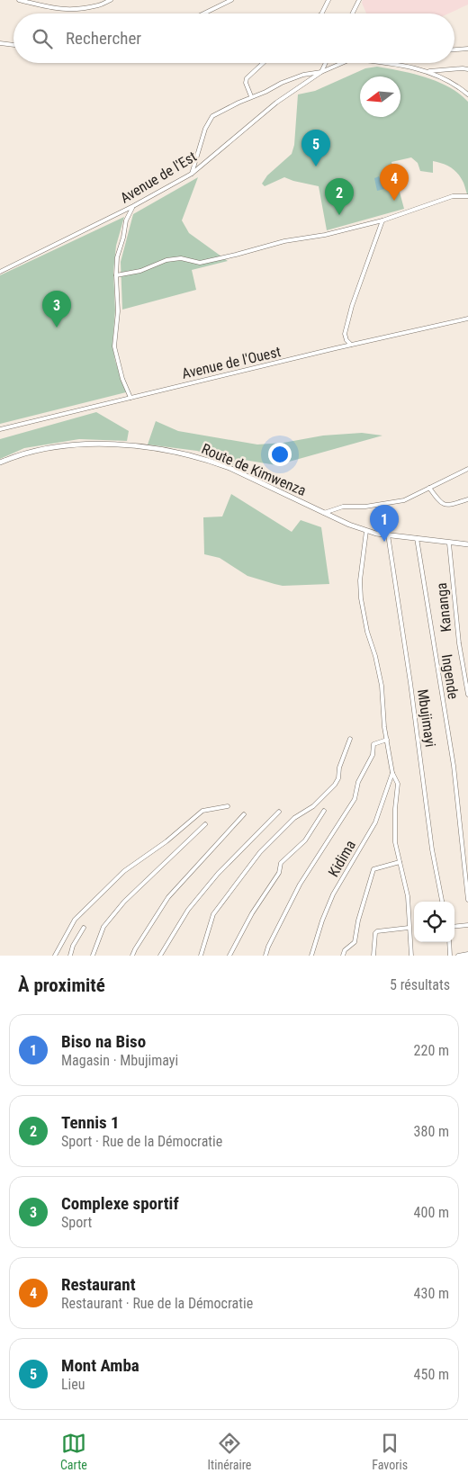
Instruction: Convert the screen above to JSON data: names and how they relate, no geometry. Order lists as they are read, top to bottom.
{
  "streets": {
    "street": [
      "Avenue de l'Est",
      "Avenue de l'Ouest",
      "Route de Kimwenza",
      "Kananga",
      "Ingende",
      "Mbujimayi",
      "Kidima"
    ]
  },
  "crossings": [
    ["Route de Kimwenza", "Kananga"],
    ["Route de Kimwenza", "Ingende"],
    ["Route de Kimwenza", "Mbujimayi"]
  ],
  "north": "left",
  "page": {
    "search": "Rechercher",
    "pins": [
      "5",
      "4",
      "2",
      "3",
      "1"
    ],
    "heading": ["À proximité", "5 résultats"],
    "list": [
      {
        "mark": "1",
        "name": "Biso na Biso",
        "note": "Magasin · Mbujimayi",
        "value": "220 m"
      },
      {
        "mark": "2",
        "name": "Tennis 1",
        "note": "Sport · Rue de la Démocratie",
        "value": "380 m"
      },
      {
        "mark": "3",
        "name": "Complexe sportif",
        "note": "Sport",
        "value": "400 m"
      },
      {
        "mark": "4",
        "name": "Restaurant",
        "note": "Restaurant · Rue de la Démocratie",
        "value": "430 m"
      },
      {
        "mark": "5",
        "name": "Mont Amba",
        "note": "Lieu",
        "value": "450 m"
      }
    ],
    "nav": ["Carte", "Itinéraire", "Favoris"]
  }
}
